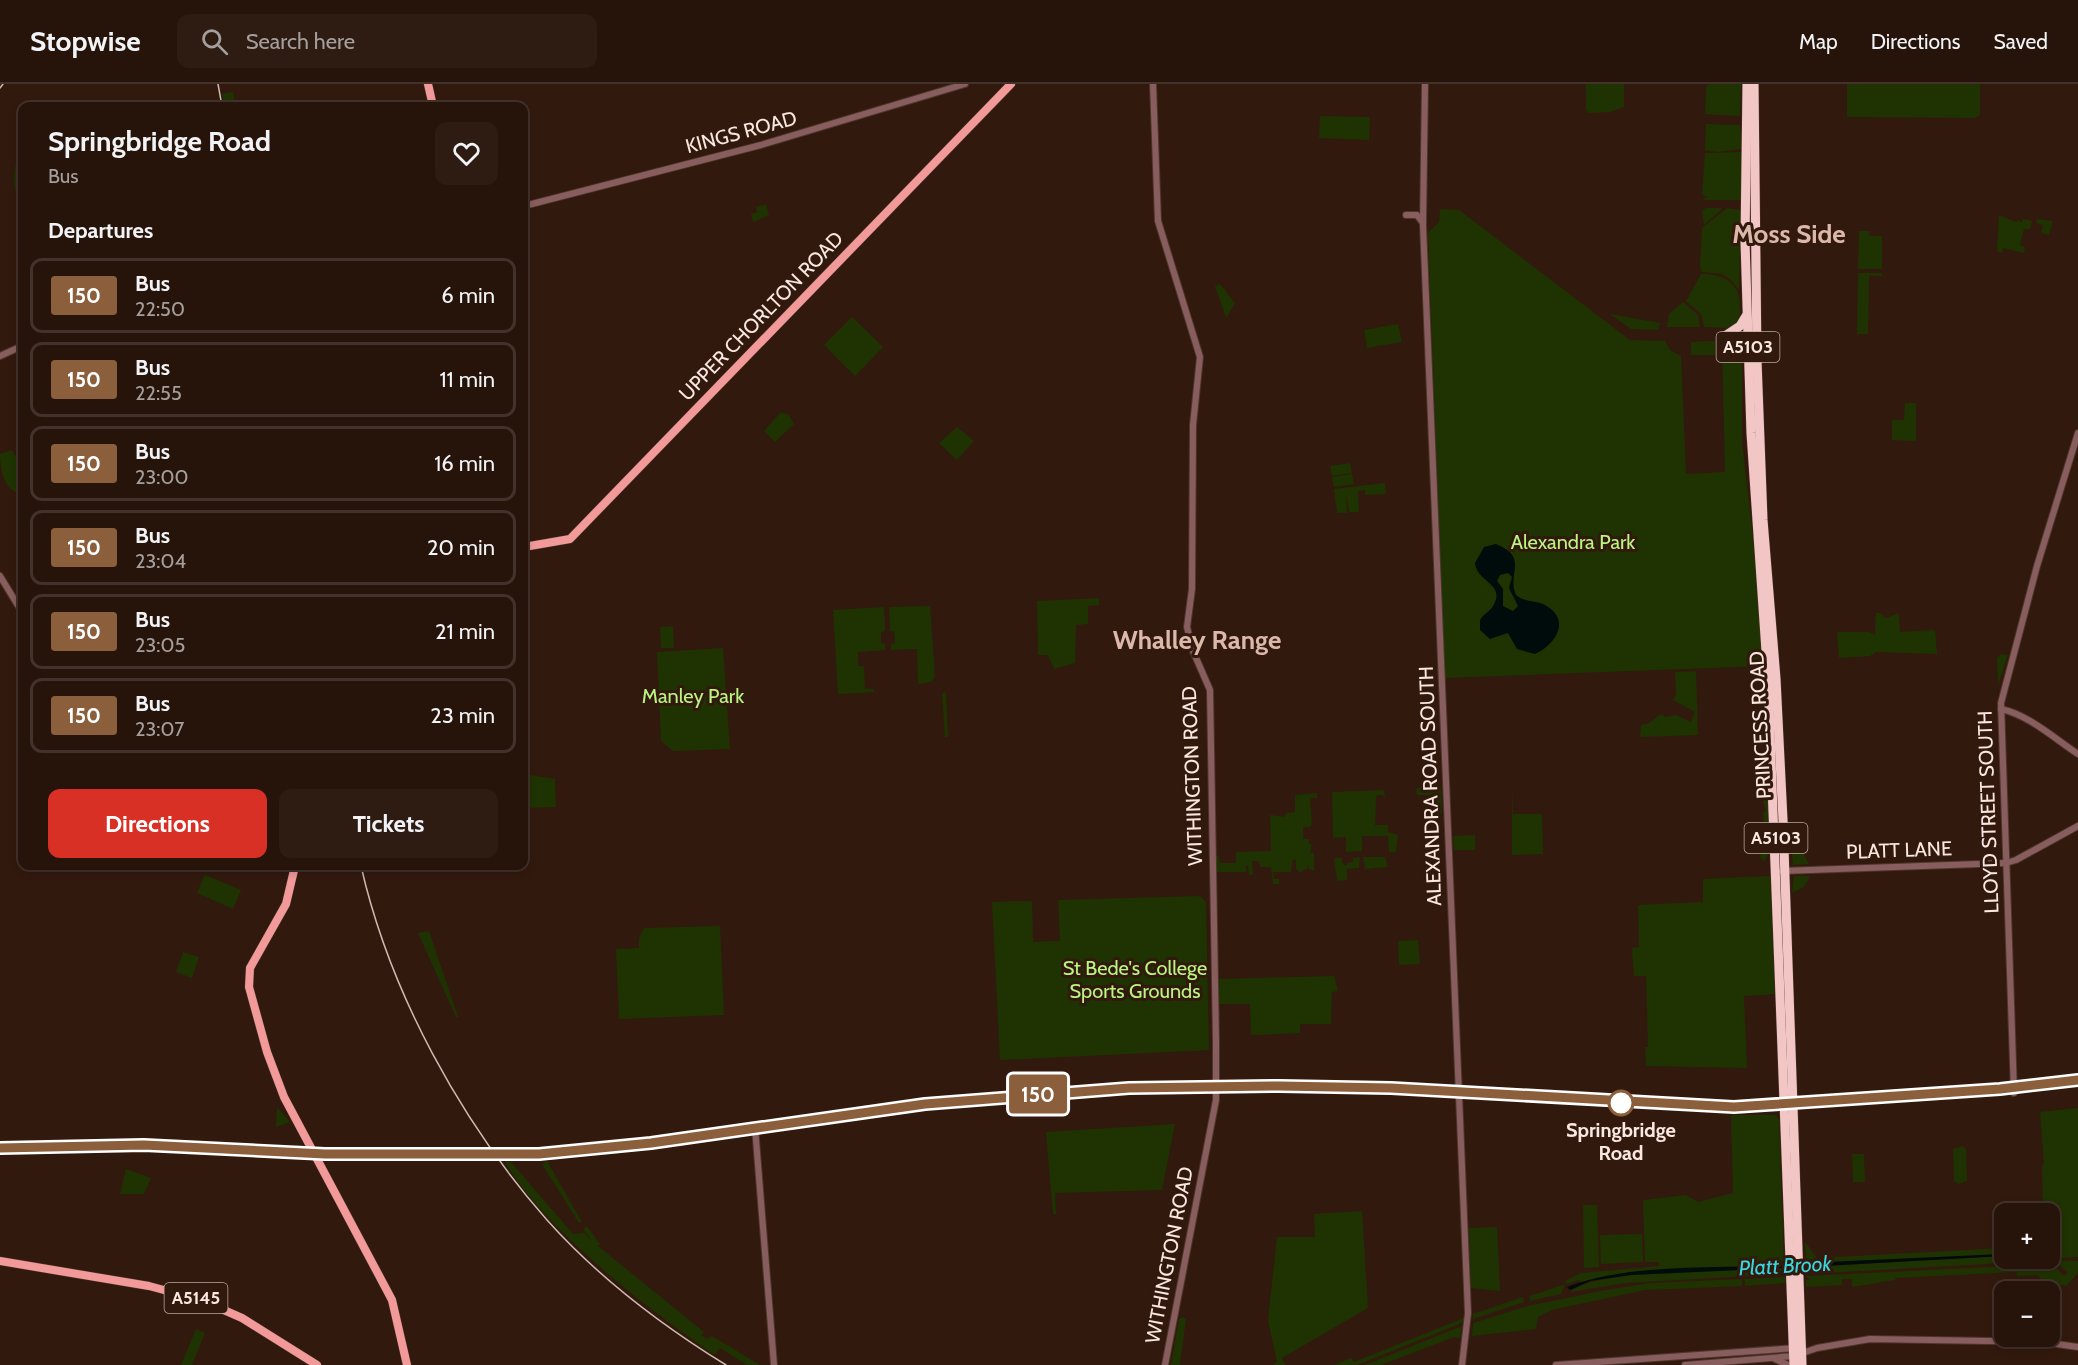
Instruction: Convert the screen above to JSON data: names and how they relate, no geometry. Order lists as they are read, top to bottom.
{
  "streets": {
    "highway": ["A5103", "PRINCESS ROAD"],
    "main road": ["UPPER CHORLTON ROAD", "A5145"],
    "street": [
      "KINGS ROAD",
      "WITHINGTON ROAD",
      "ALEXANDRA ROAD SOUTH",
      "LLOYD STREET SOUTH",
      "PLATT LANE"
    ]
  },
  "crossings": [
    ["PRINCESS ROAD", "PLATT LANE"],
    ["LLOYD STREET SOUTH", "PLATT LANE"]
  ],
  "districts": ["Moss Side", "Whalley Range"],
  "water": ["Platt Brook"],
  "parks": ["Alexandra Park", "Manley Park", "St Bede's College Sports Grounds"],
  "places": ["Springbridge Road"],
  "lines": ["bus line 150"],
  "page": {
    "header": "Stopwise",
    "search": "Search here",
    "nav": ["Map", "Directions", "Saved"],
    "on_map": "150",
    "heading": [
      ["Springbridge Road", "Bus"],
      "Departures"
    ],
    "list": [
      {
        "mark": "150",
        "name": "Bus",
        "note": "22:50",
        "value": "6 min"
      },
      {
        "mark": "150",
        "name": "Bus",
        "note": "22:55",
        "value": "11 min"
      },
      {
        "mark": "150",
        "name": "Bus",
        "note": "23:00",
        "value": "16 min"
      },
      {
        "mark": "150",
        "name": "Bus",
        "note": "23:04",
        "value": "20 min"
      },
      {
        "mark": "150",
        "name": "Bus",
        "note": "23:05",
        "value": "21 min"
      },
      {
        "mark": "150",
        "name": "Bus",
        "note": "23:07",
        "value": "23 min"
      }
    ],
    "buttons": ["Directions", "Tickets"],
    "map_buttons": ["+", "−"]
  }
}
